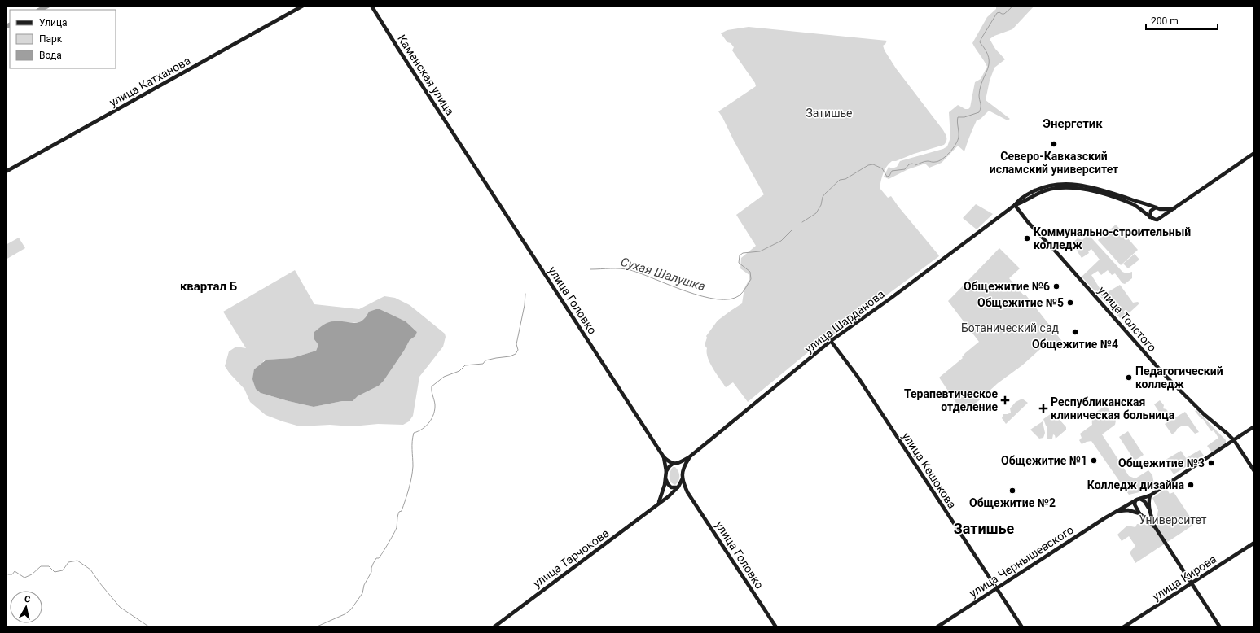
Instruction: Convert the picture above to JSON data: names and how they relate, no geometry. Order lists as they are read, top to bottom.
{
  "streets": {
    "street": [
      "Каменская улица",
      "улица Катханова",
      "улица Головко",
      "улица Толстого",
      "улица Шарданова",
      "улица Кешокова",
      "улица Тарчокова",
      "улица Чернышевского",
      "улица Кирова"
    ]
  },
  "crossings": [
    ["Каменская улица", "улица Головко"],
    ["улица Толстого", "улица Шарданова"],
    ["улица Шарданова", "улица Кешокова"],
    ["улица Кешокова", "улица Чернышевского"]
  ],
  "districts": ["Энергетик", "квартал Б", "Затишье"],
  "water": ["Сухая Шалушка"],
  "parks": ["Затишье", "Ботанический сад", "Университет"],
  "places": {
    "other": [
      "Северо-Кавказский исламский университет",
      "Коммунально-строительный колледж",
      "Общежитие №6",
      "Общежитие №5",
      "Общежитие №4",
      "Педагогический колледж",
      "Общежитие №1",
      "Общежитие №3",
      "Колледж дизайна",
      "Общежитие №2"
    ],
    "health": ["Терапевтическое отделение", "Республиканская клиническая больница"]
  },
  "legend": ["Улица", "Парк", "Вода"],
  "scale_bar": "200 m",
  "north": "top"
}
